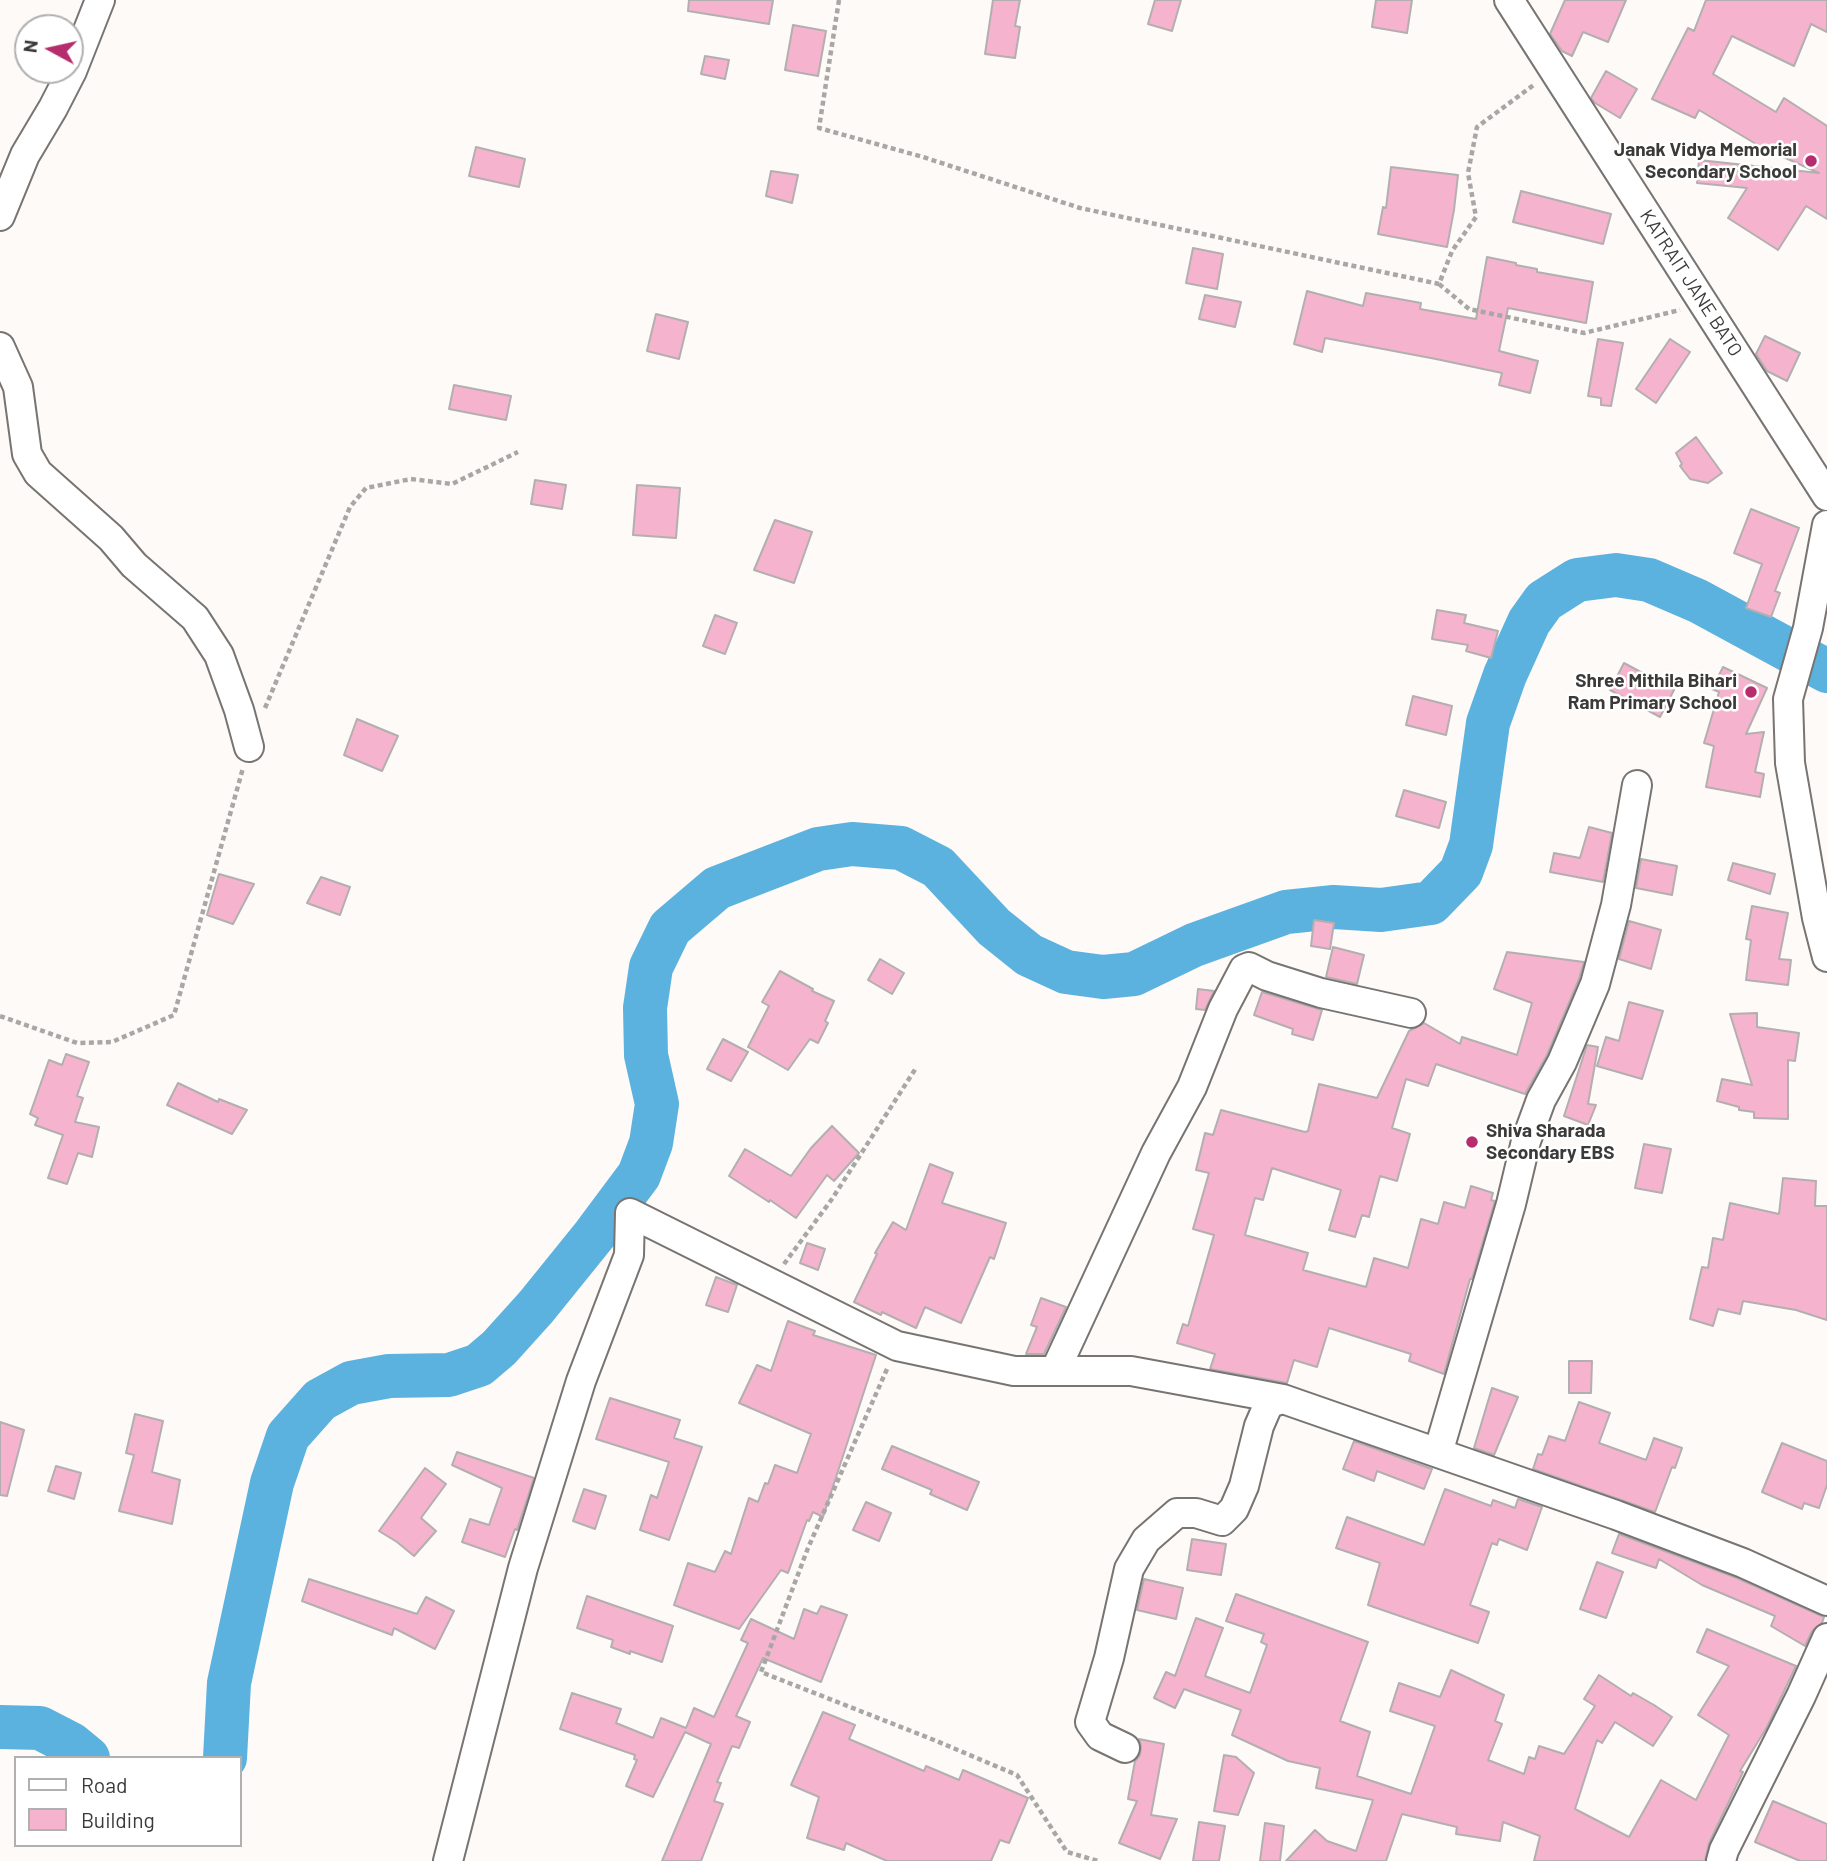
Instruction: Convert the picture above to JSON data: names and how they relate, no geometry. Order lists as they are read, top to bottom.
{
  "streets": {
    "street": ["KATRAIT JANE BATO"]
  },
  "places": ["Janak Vidya Memorial Secondary School", "Shree Mithila Bihari Ram Primary School", "Shiva Sharada Secondary EBS"],
  "legend": ["Road", "Building"],
  "north": "left"
}
